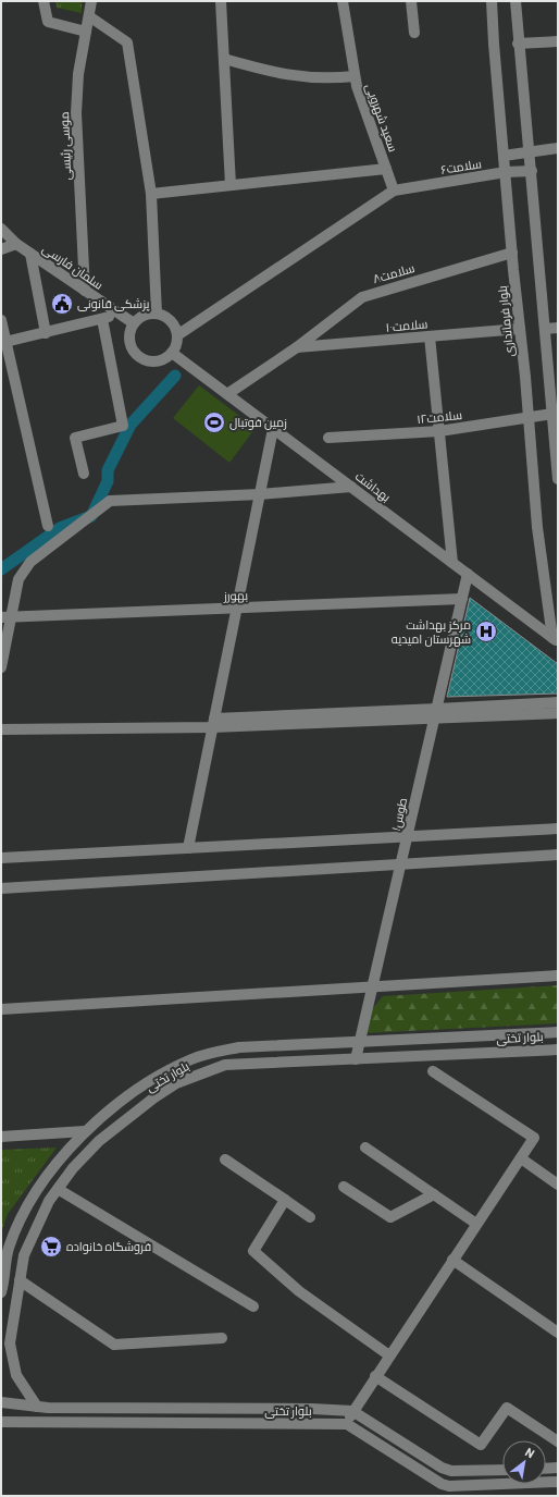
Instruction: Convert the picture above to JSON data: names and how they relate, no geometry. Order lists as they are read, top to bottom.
{
  "streets": {
    "street": [
      "سعید شهرویی",
      "موسی رئیسی",
      "سلامت۶",
      "سلمان فارسی",
      "سلامت۸",
      "بلوار فرمانداری",
      "سلامت۱۰",
      "سلامت۱۲",
      "بهداشت",
      "بهورز",
      "طوس۱",
      "بلوار تختی"
    ]
  },
  "crossings": [
    ["سعید شهرویی", "سلامت۶"],
    ["موسی رئیسی", "سلمان فارسی"],
    ["سلامت۶", "بلوار فرمانداری"],
    ["سلمان فارسی", "بهداشت"],
    ["سلامت۸", "بلوار فرمانداری"],
    ["سلامت۸", "سلامت۱۰"],
    ["سلامت۸", "بهداشت"],
    ["بلوار فرمانداری", "سلامت۱۰"],
    ["بلوار فرمانداری", "سلامت۱۲"],
    ["بلوار فرمانداری", "بهداشت"],
    ["بهداشت", "طوس۱"],
    ["بهورز", "طوس۱"],
    ["طوس۱", "بلوار تختی"]
  ],
  "places": {
    "public building": ["پزشکی قانونی"],
    "sports": ["زمین فوتبال"],
    "hospital": ["مرکز بهداشت شهرستان امیدیه"],
    "supermarket": ["فروشگاه خانواده"]
  },
  "north": "top right"
}
